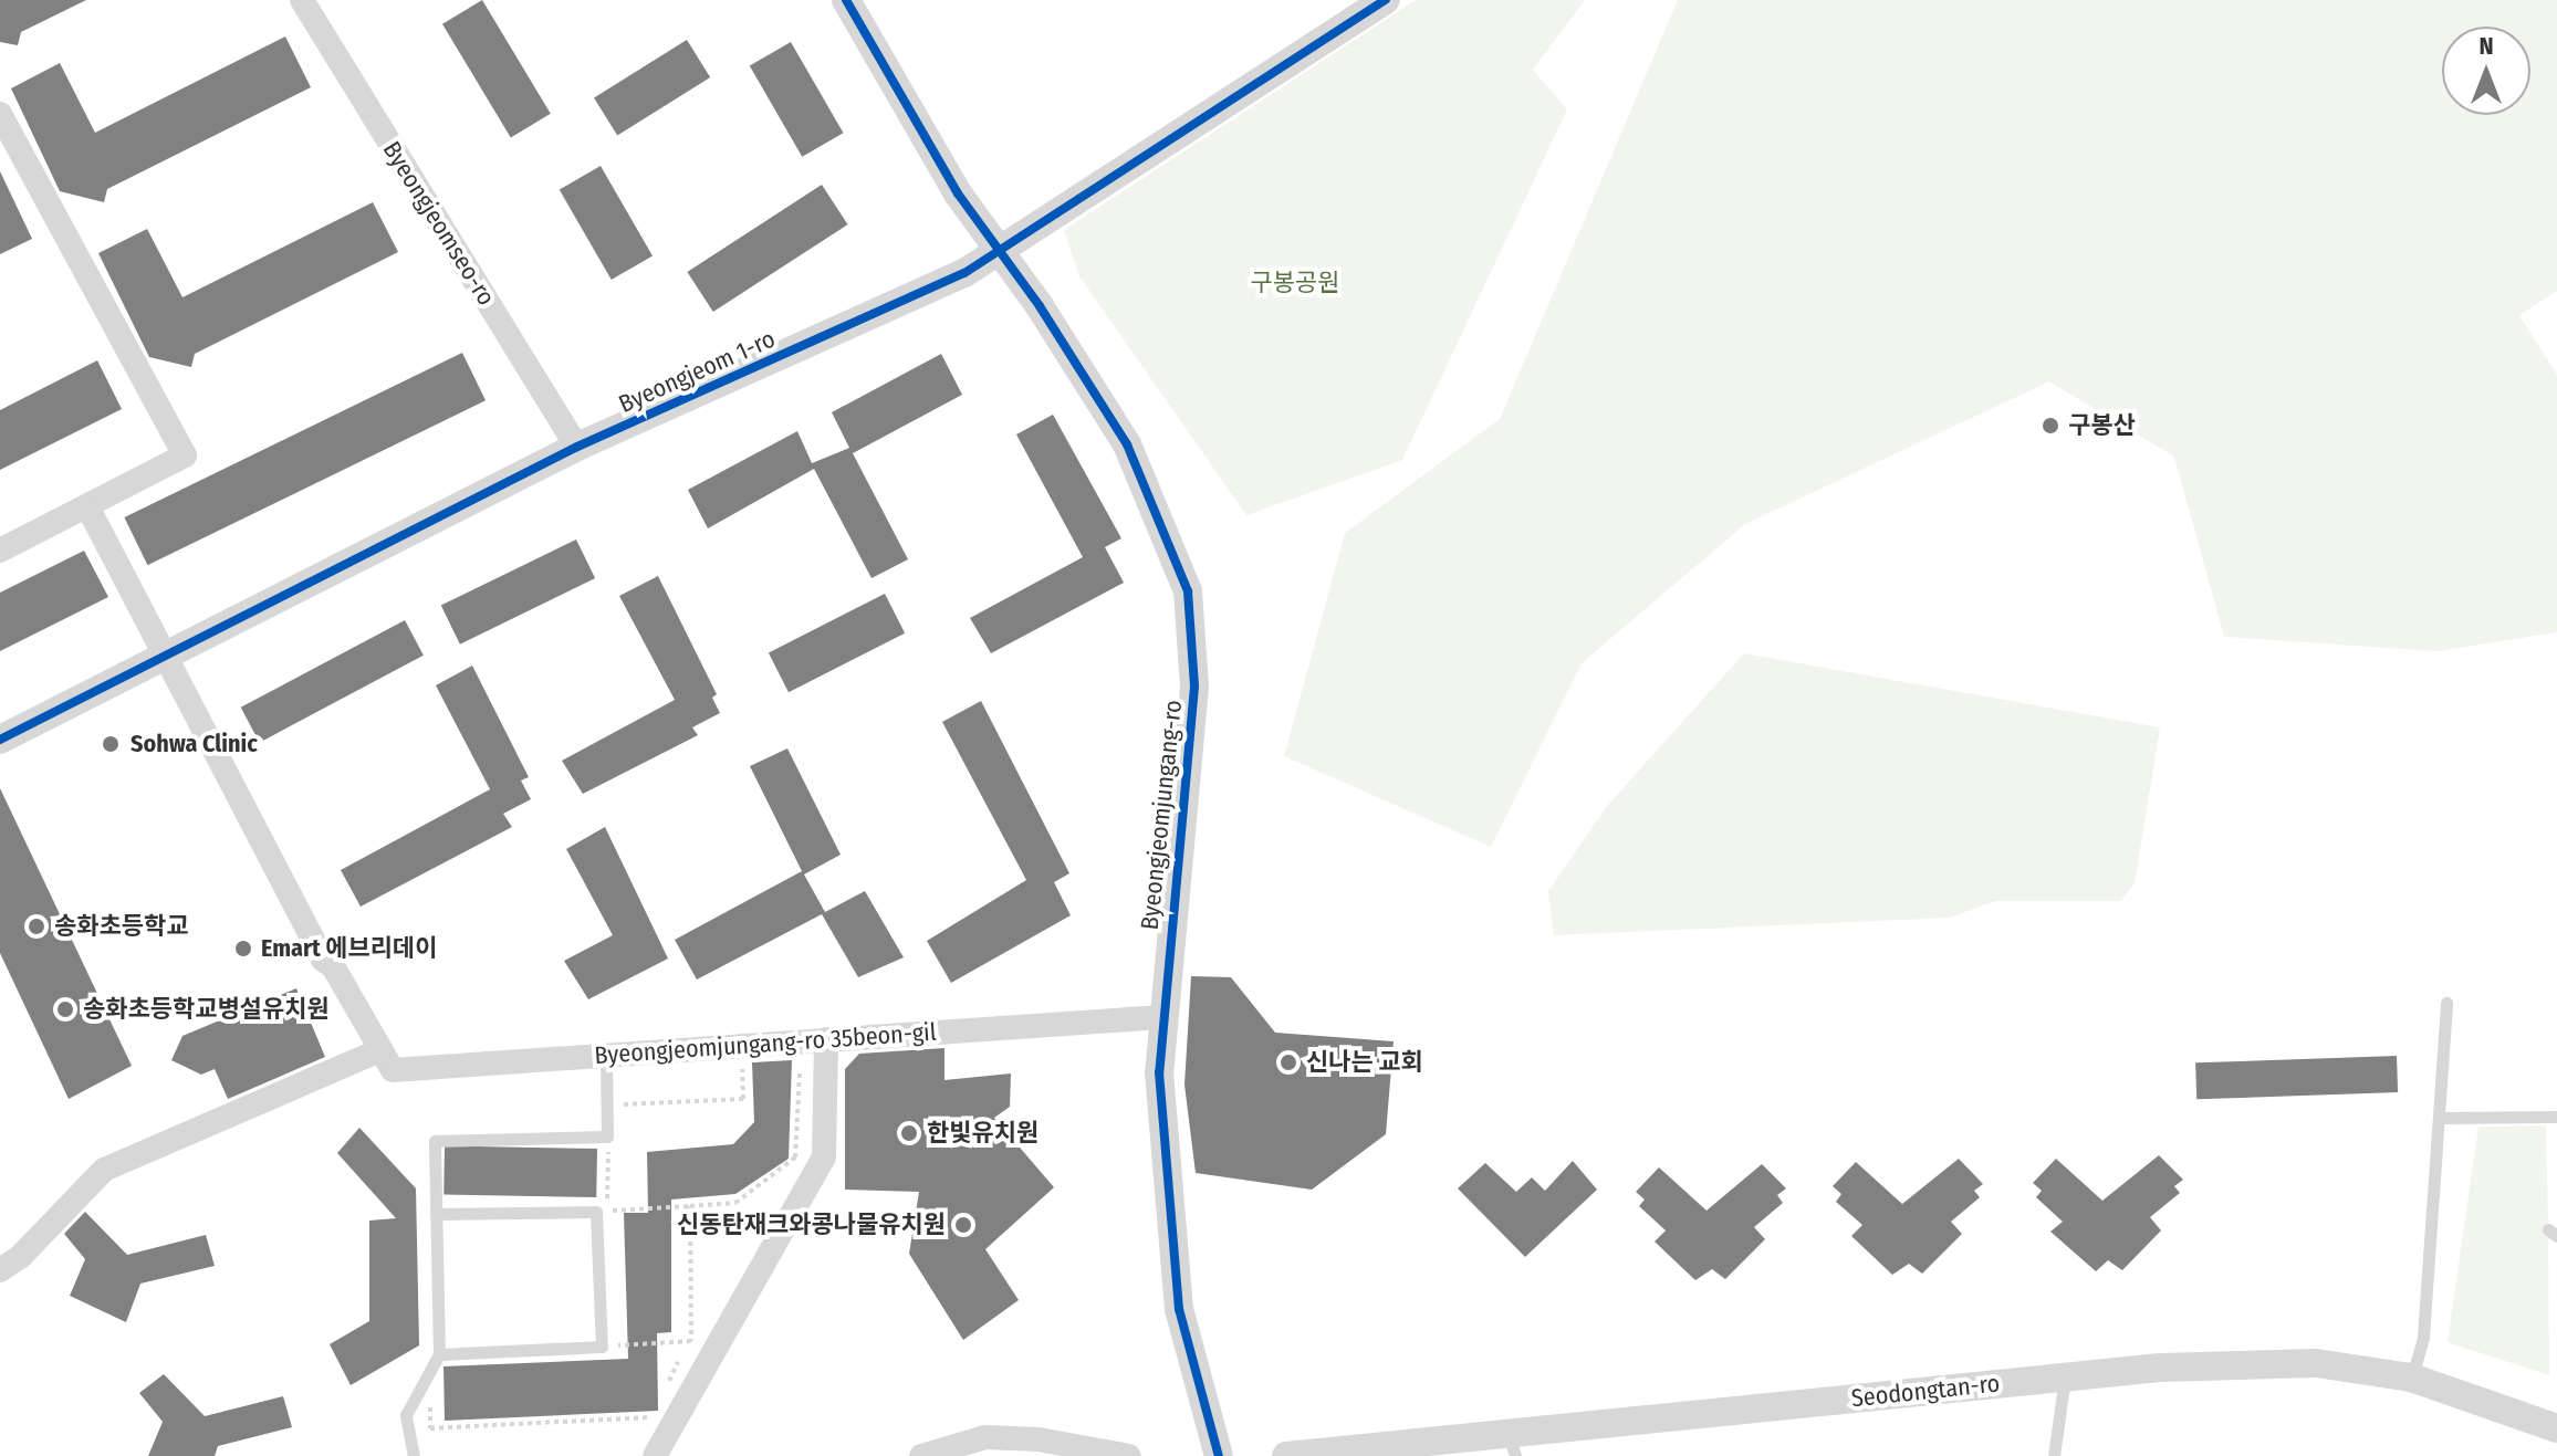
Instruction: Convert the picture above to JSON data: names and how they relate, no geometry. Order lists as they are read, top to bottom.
{
  "streets": {
    "street": [
      "Byeongjeomseo-ro",
      "Byeongjeom 1-ro",
      "Byeongjeomjungang-ro",
      "Byeongjeomjungang-ro 35beon-gil",
      "Seodongtan-ro"
    ]
  },
  "crossings": [
    ["Byeongjeomseo-ro", "Byeongjeom 1-ro"],
    ["Byeongjeom 1-ro", "Byeongjeomjungang-ro"],
    ["Byeongjeomjungang-ro", "Byeongjeomjungang-ro 35beon-gil"]
  ],
  "parks": ["구봉공원"],
  "places": [
    "구봉산",
    "Sohwa Clinic",
    "송화초등학교",
    "Emart 에브리데이",
    "송화초등학교병설유치원",
    "신나는 교회",
    "한빛유치원",
    "신동탄재크와콩나물유치원"
  ],
  "north": "top"
}
